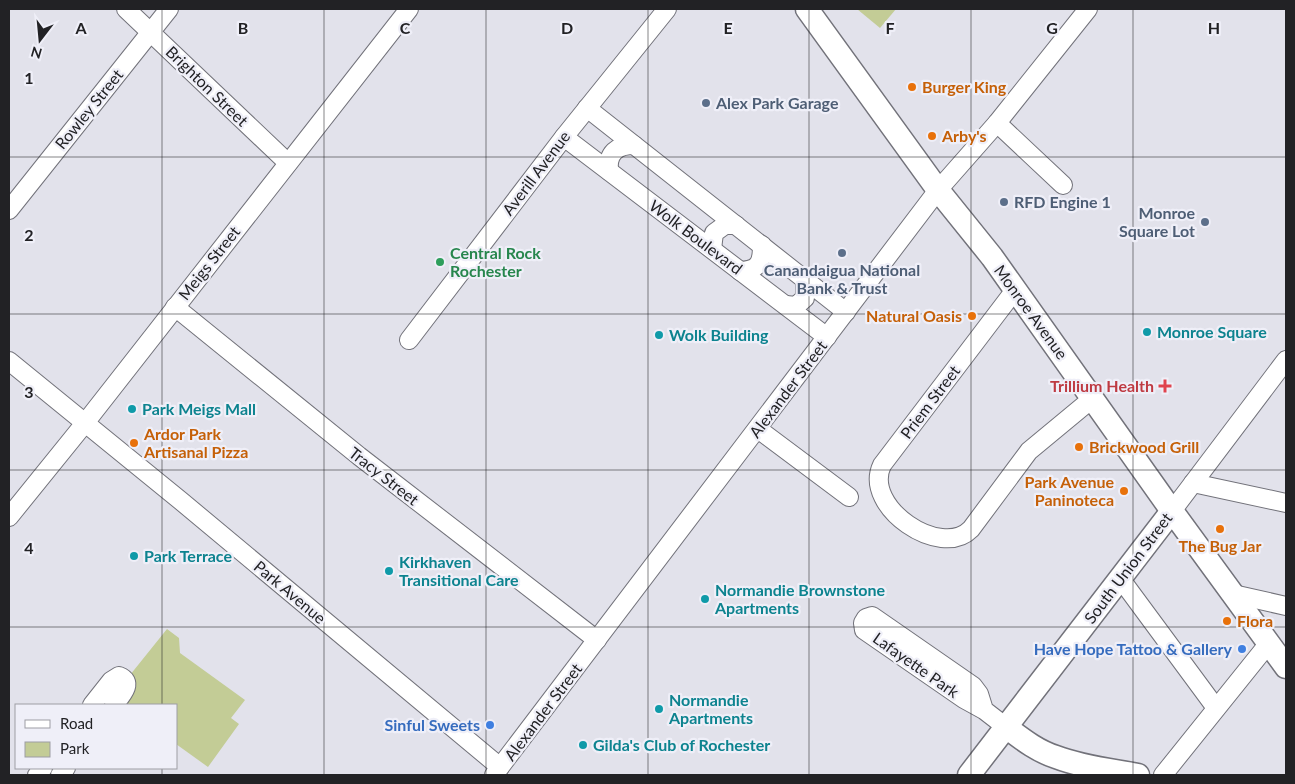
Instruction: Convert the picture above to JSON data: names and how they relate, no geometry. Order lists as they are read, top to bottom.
{
  "streets": {
    "main road": ["Monroe Avenue", "South Union Street"],
    "street": [
      "Brighton Street",
      "Rowley Street",
      "Averill Avenue",
      "Wolk Boulevard",
      "Meigs Street",
      "Alexander Street",
      "Priem Street",
      "Tracy Street",
      "Park Avenue",
      "Lafayette Park"
    ]
  },
  "crossings": [
    ["Brighton Street", "Rowley Street"],
    ["Brighton Street", "Meigs Street"],
    ["Averill Avenue", "Wolk Boulevard"],
    ["Wolk Boulevard", "Alexander Street"],
    ["Meigs Street", "Tracy Street"],
    ["Meigs Street", "Park Avenue"],
    ["Monroe Avenue", "Alexander Street"],
    ["Monroe Avenue", "Priem Street"],
    ["Monroe Avenue", "South Union Street"],
    ["Alexander Street", "Tracy Street"],
    ["Alexander Street", "Park Avenue"],
    ["South Union Street", "Lafayette Park"]
  ],
  "places": {
    "other": [
      "Burger King",
      "Alex Park Garage",
      "Arby's",
      "RFD Engine 1",
      "Monroe Square Lot",
      "Canandaigua National Bank & Trust",
      "Central Rock Rochester",
      "Natural Oasis",
      "Monroe Square",
      "Wolk Building",
      "Park Meigs Mall",
      "Ardor Park Artisanal Pizza",
      "Brickwood Grill",
      "Park Avenue Paninoteca",
      "The Bug Jar",
      "Park Terrace",
      "Kirkhaven Transitional Care",
      "Normandie Brownstone Apartments",
      "Flora",
      "Have Hope Tattoo & Gallery",
      "Normandie Apartments",
      "Sinful Sweets",
      "Gilda's Club of Rochester"
    ],
    "health": ["Trillium Health"]
  },
  "legend": ["Road", "Park"],
  "north": "bottom",
  "grid": {
    "columns": [
      "A",
      "B",
      "C",
      "D",
      "E",
      "F",
      "G",
      "H"
    ],
    "rows": [
      "1",
      "2",
      "3",
      "4"
    ]
  }
}
